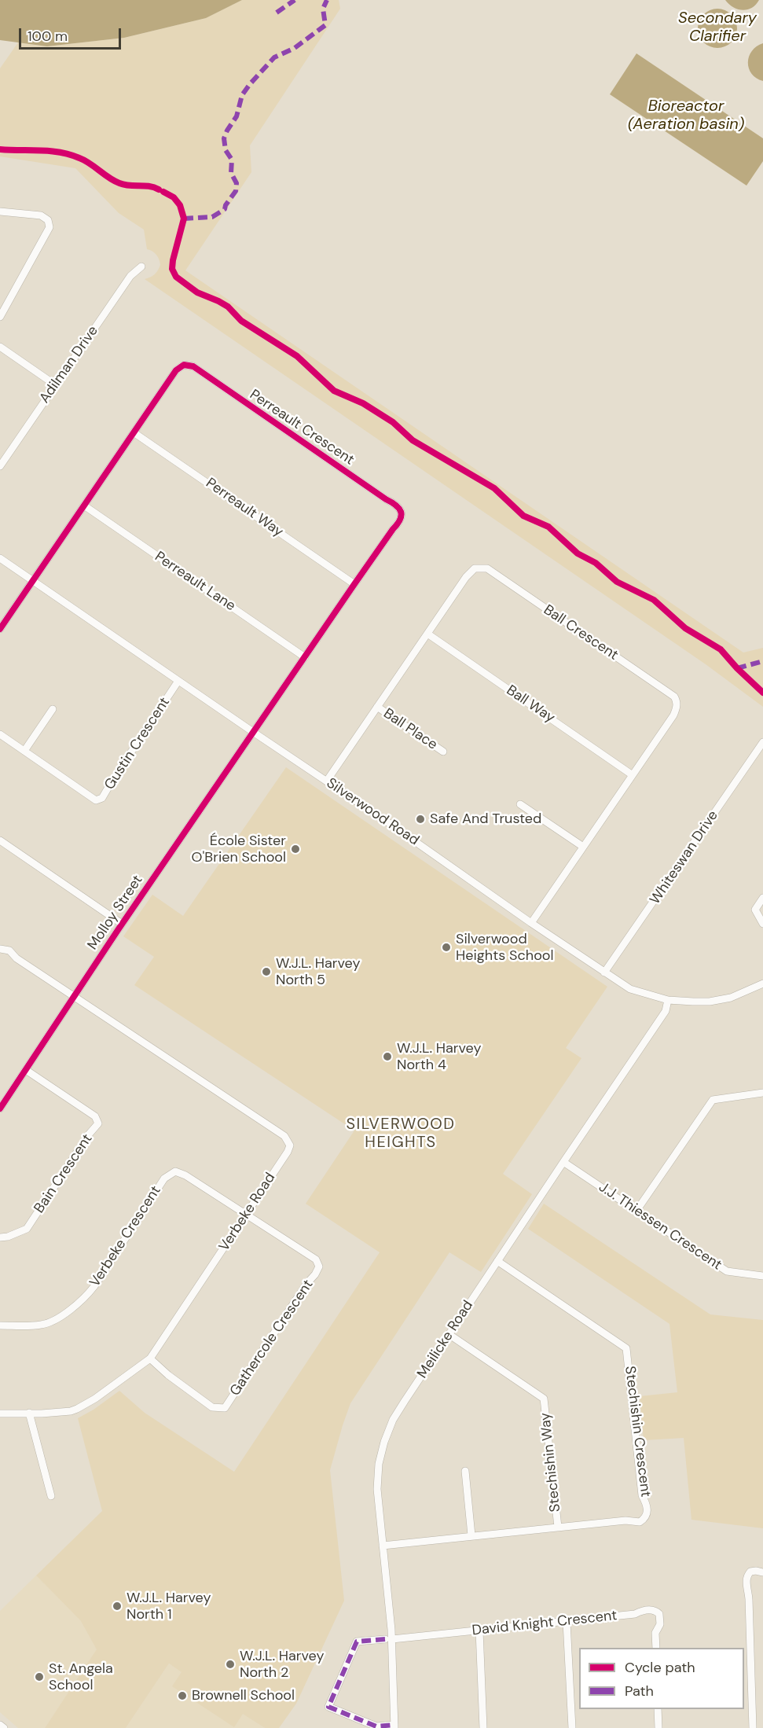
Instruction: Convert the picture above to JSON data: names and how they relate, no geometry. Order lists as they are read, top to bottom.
{
  "streets": {
    "street": [
      "Adilman Drive",
      "Perreault Crescent",
      "Perreault Way",
      "Perreault Lane",
      "Ball Crescent",
      "Ball Way",
      "Ball Place",
      "Gustin Crescent",
      "Silverwood Road",
      "Whiteswan Drive",
      "Molloy Street",
      "Bain Crescent",
      "Verbeke Road",
      "J.J. Thiessen Crescent",
      "Verbeke Crescent",
      "Gathercole Crescent",
      "Meilicke Road",
      "Stechishin Crescent",
      "Stechishin Way",
      "David Knight Crescent"
    ]
  },
  "crossings": [
    ["Perreault Crescent", "Perreault Way"],
    ["Perreault Crescent", "Perreault Lane"],
    ["Perreault Crescent", "Silverwood Road"],
    ["Perreault Crescent", "Molloy Street"],
    ["Ball Crescent", "Ball Way"],
    ["Ball Crescent", "Ball Place"],
    ["Ball Crescent", "Silverwood Road"],
    ["Gustin Crescent", "Silverwood Road"],
    ["Silverwood Road", "Whiteswan Drive"],
    ["Silverwood Road", "Molloy Street"],
    ["Silverwood Road", "Meilicke Road"],
    ["Molloy Street", "Bain Crescent"],
    ["Molloy Street", "Verbeke Road"],
    ["Verbeke Road", "Verbeke Crescent"],
    ["Verbeke Road", "Gathercole Crescent"],
    ["J.J. Thiessen Crescent", "Meilicke Road"],
    ["Verbeke Crescent", "Gathercole Crescent"],
    ["Meilicke Road", "Stechishin Crescent"],
    ["Meilicke Road", "Stechishin Way"],
    ["Meilicke Road", "David Knight Crescent"],
    ["Stechishin Crescent", "Stechishin Way"]
  ],
  "districts": ["SILVERWOOD HEIGHTS"],
  "water": ["Secondary Clarifier", "Bioreactor (Aeration basin)"],
  "places": [
    "Safe And Trusted",
    "École Sister O'Brien School",
    "Silverwood Heights School",
    "W.J.L. Harvey North 5",
    "W.J.L. Harvey North 4",
    "W.J.L. Harvey North 1",
    "W.J.L. Harvey North 2",
    "St. Angela School",
    "Brownell School"
  ],
  "legend": ["Cycle path", "Path"],
  "scale_bar": "100 m"
}
